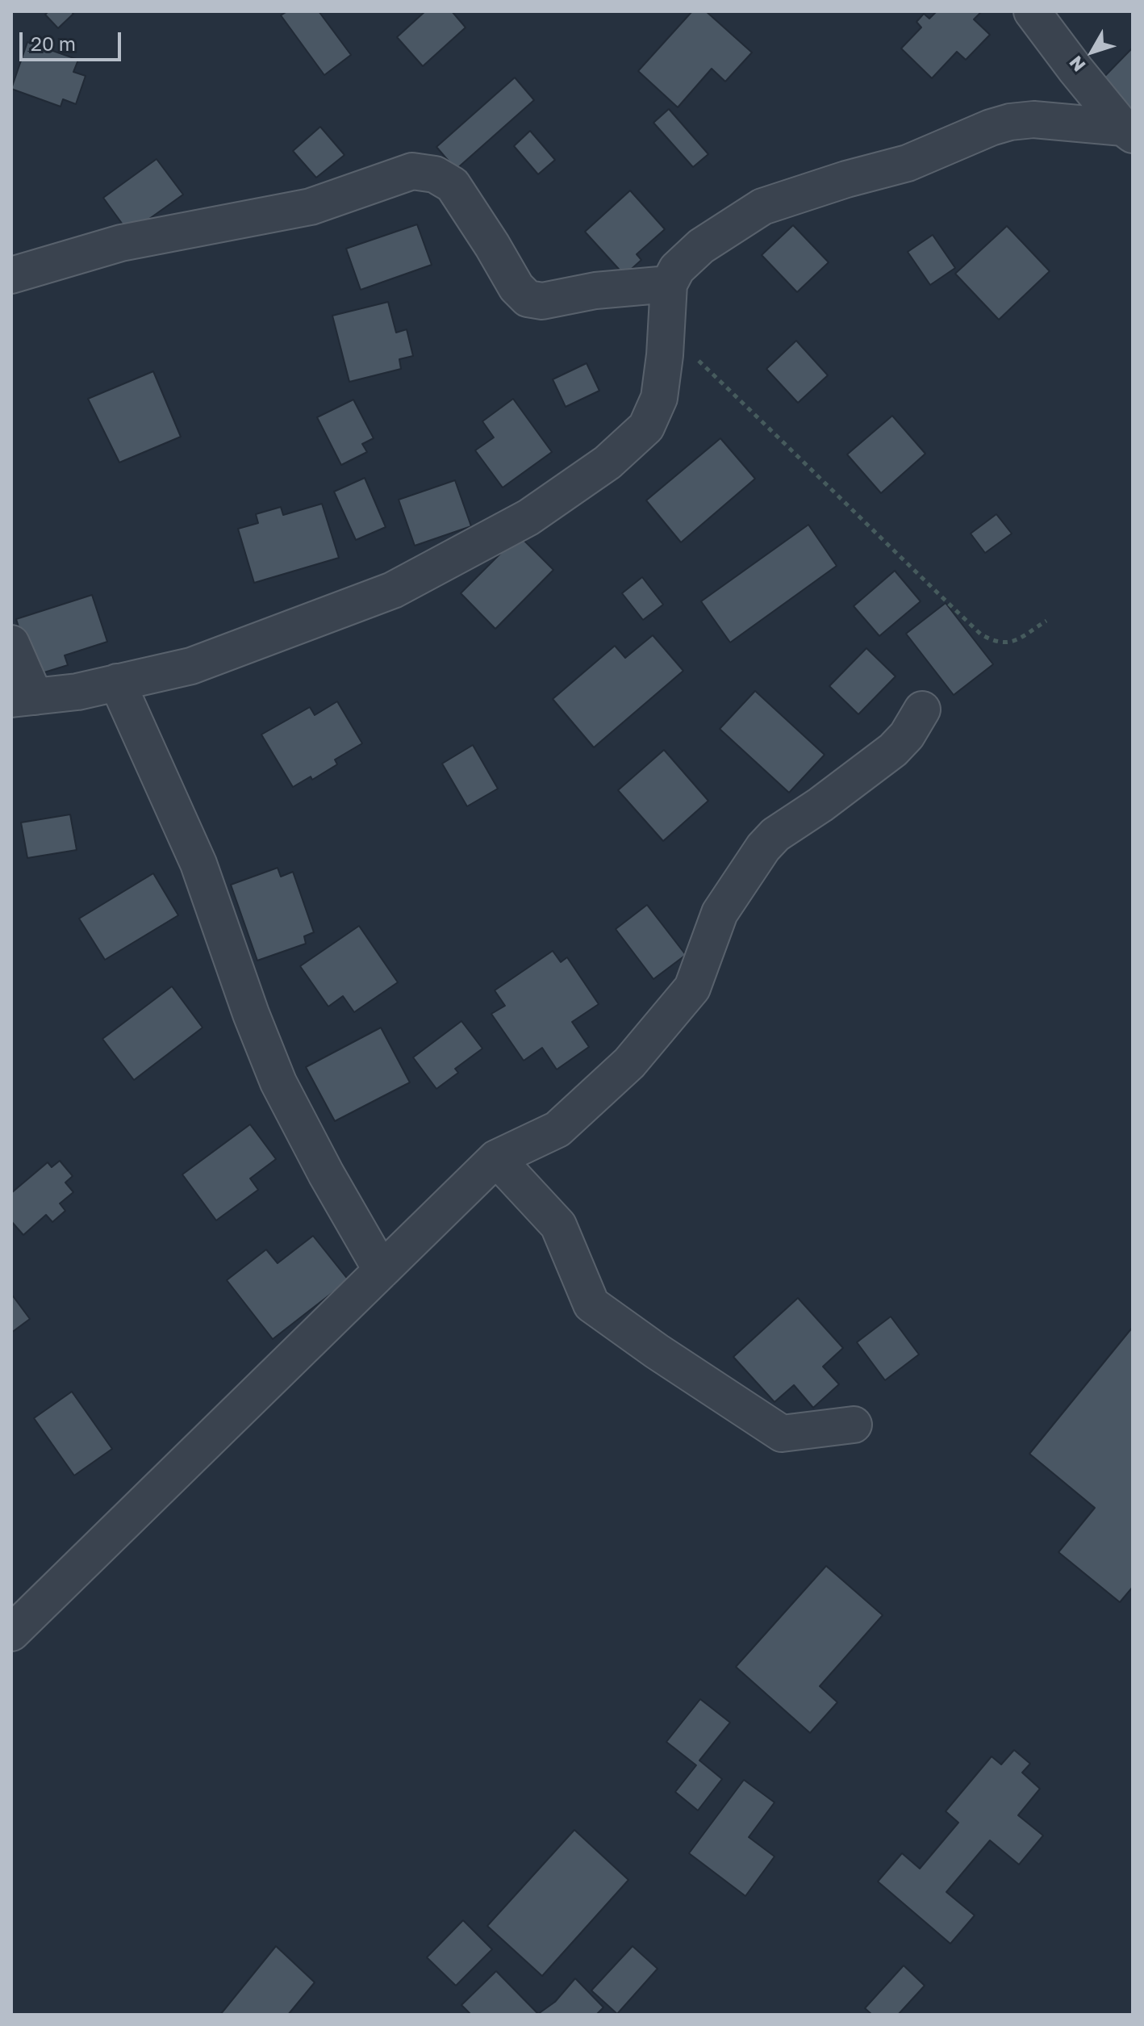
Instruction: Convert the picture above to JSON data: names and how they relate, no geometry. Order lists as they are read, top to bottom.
{
  "scale_bar": "20 m",
  "north": "bottom left"
}
